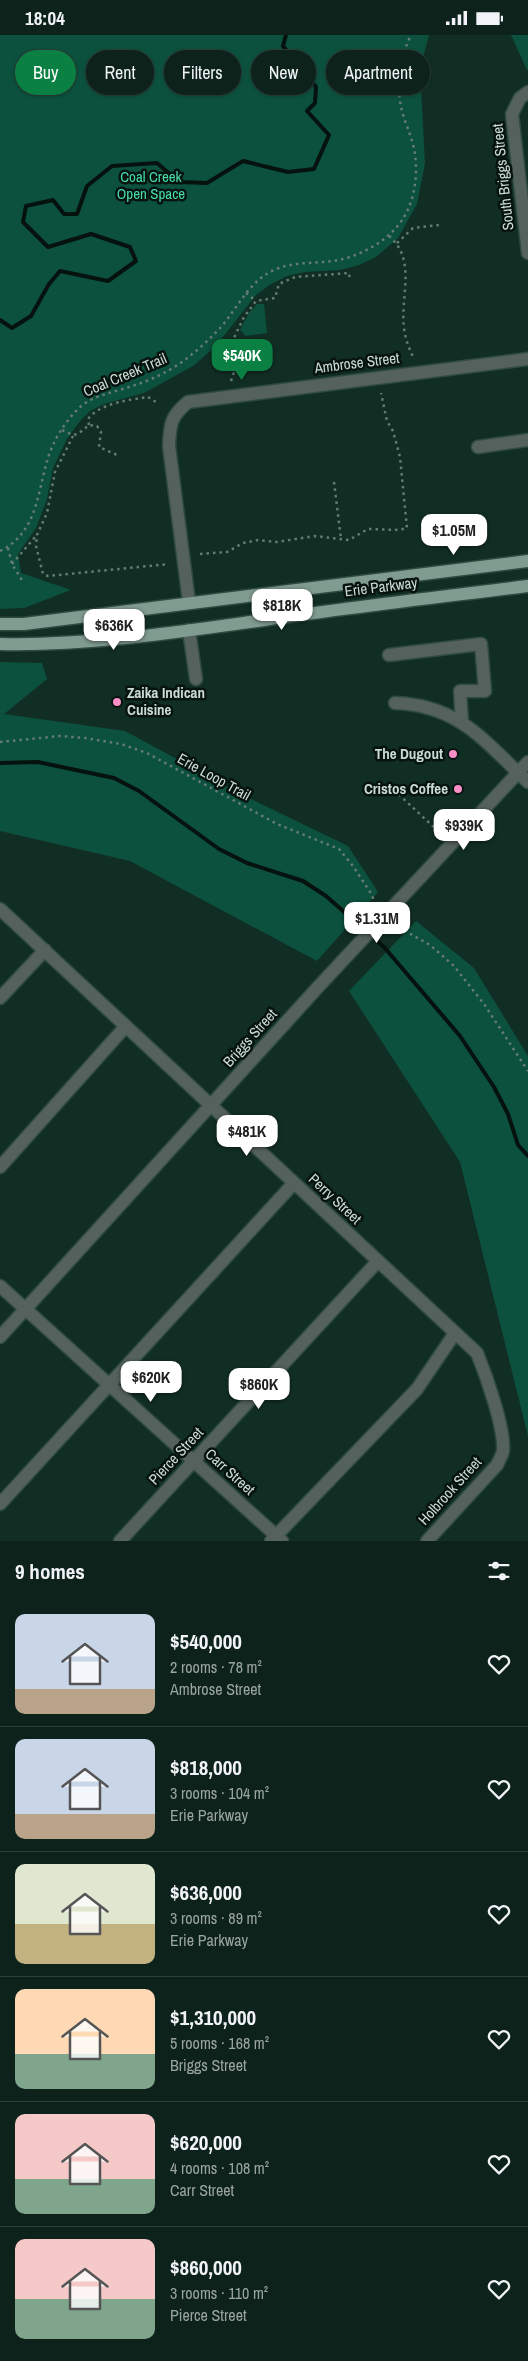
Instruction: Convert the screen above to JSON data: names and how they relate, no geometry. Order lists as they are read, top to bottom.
{
  "streets": {
    "main road": ["Erie Parkway"],
    "street": [
      "South Briggs Street",
      "Ambrose Street",
      "Briggs Street",
      "Perry Street",
      "Pierce Street",
      "Carr Street",
      "Holbrook Street"
    ],
    "path": ["Coal Creek Trail", "Erie Loop Trail"]
  },
  "crossings": [
    ["Ambrose Street", "Erie Parkway"],
    ["Erie Loop Trail", "Briggs Street"],
    ["Briggs Street", "Perry Street"],
    ["Briggs Street", "Carr Street"],
    ["Perry Street", "Pierce Street"],
    ["Perry Street", "Holbrook Street"],
    ["Pierce Street", "Carr Street"]
  ],
  "parks": ["Coal Creek Open Space"],
  "places": ["Zaika Indican Cuisine", "The Dugout", "Cristos Coffee"],
  "page": {
    "status": "18:04",
    "chip": [
      "Buy",
      "Rent",
      "Filters",
      "New",
      "Apartment"
    ],
    "price": [
      "$540K",
      "$1.05M",
      "$818K",
      "$636K",
      "$939K",
      "$1.31M",
      "$481K",
      "$620K",
      "$860K"
    ],
    "heading": "9 homes",
    "list": [
      {
        "name": "$540,000",
        "note": "2 rooms · 78 m² · Ambrose Street"
      },
      {
        "name": "$818,000",
        "note": "3 rooms · 104 m² · Erie Parkway"
      },
      {
        "name": "$636,000",
        "note": "3 rooms · 89 m² · Erie Parkway"
      },
      {
        "name": "$1,310,000",
        "note": "5 rooms · 168 m² · Briggs Street"
      },
      {
        "name": "$620,000",
        "note": "4 rooms · 108 m² · Carr Street"
      },
      {
        "name": "$860,000",
        "note": "3 rooms · 110 m² · Pierce Street"
      }
    ]
  }
}
